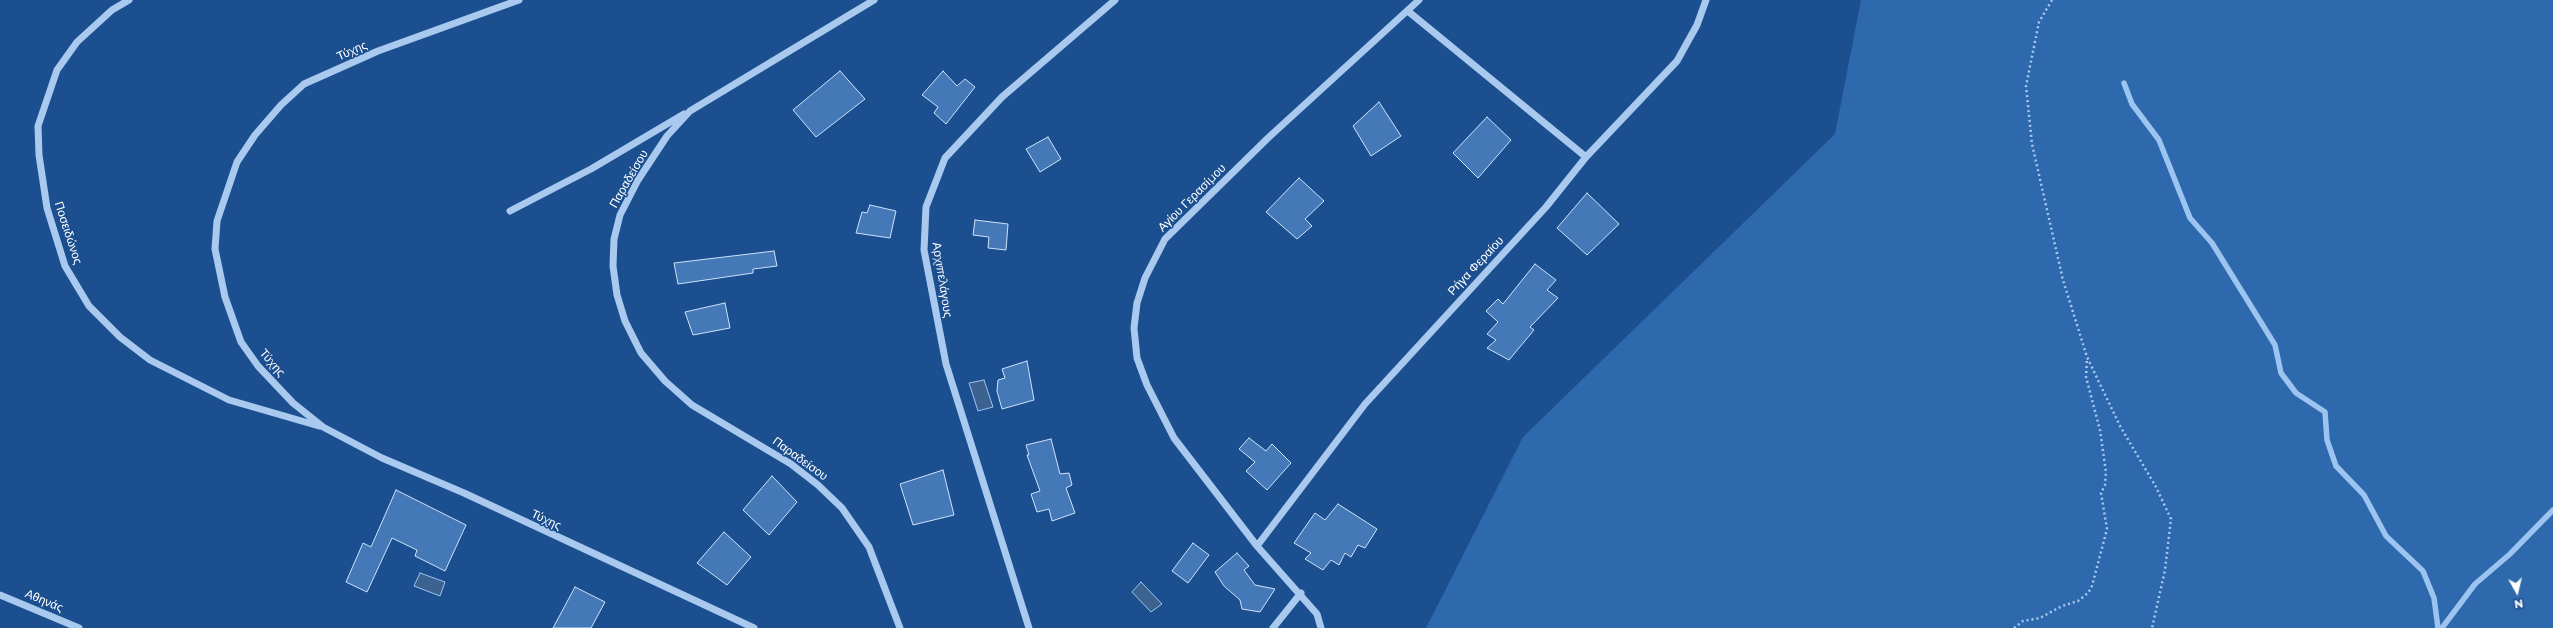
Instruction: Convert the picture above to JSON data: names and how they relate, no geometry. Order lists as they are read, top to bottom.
{
  "streets": {
    "street": [
      "Τύχης",
      "Παραδείσου",
      "Αγίου Γερασίμου",
      "Ποσειδώνος",
      "Ρήγα Φεραίου",
      "Αρχιπελάγους",
      "Αθηνάς"
    ]
  },
  "crossings": [
    ["Τύχης", "Ποσειδώνος"],
    ["Αγίου Γερασίμου", "Ρήγα Φεραίου"]
  ],
  "north": "bottom"
}
